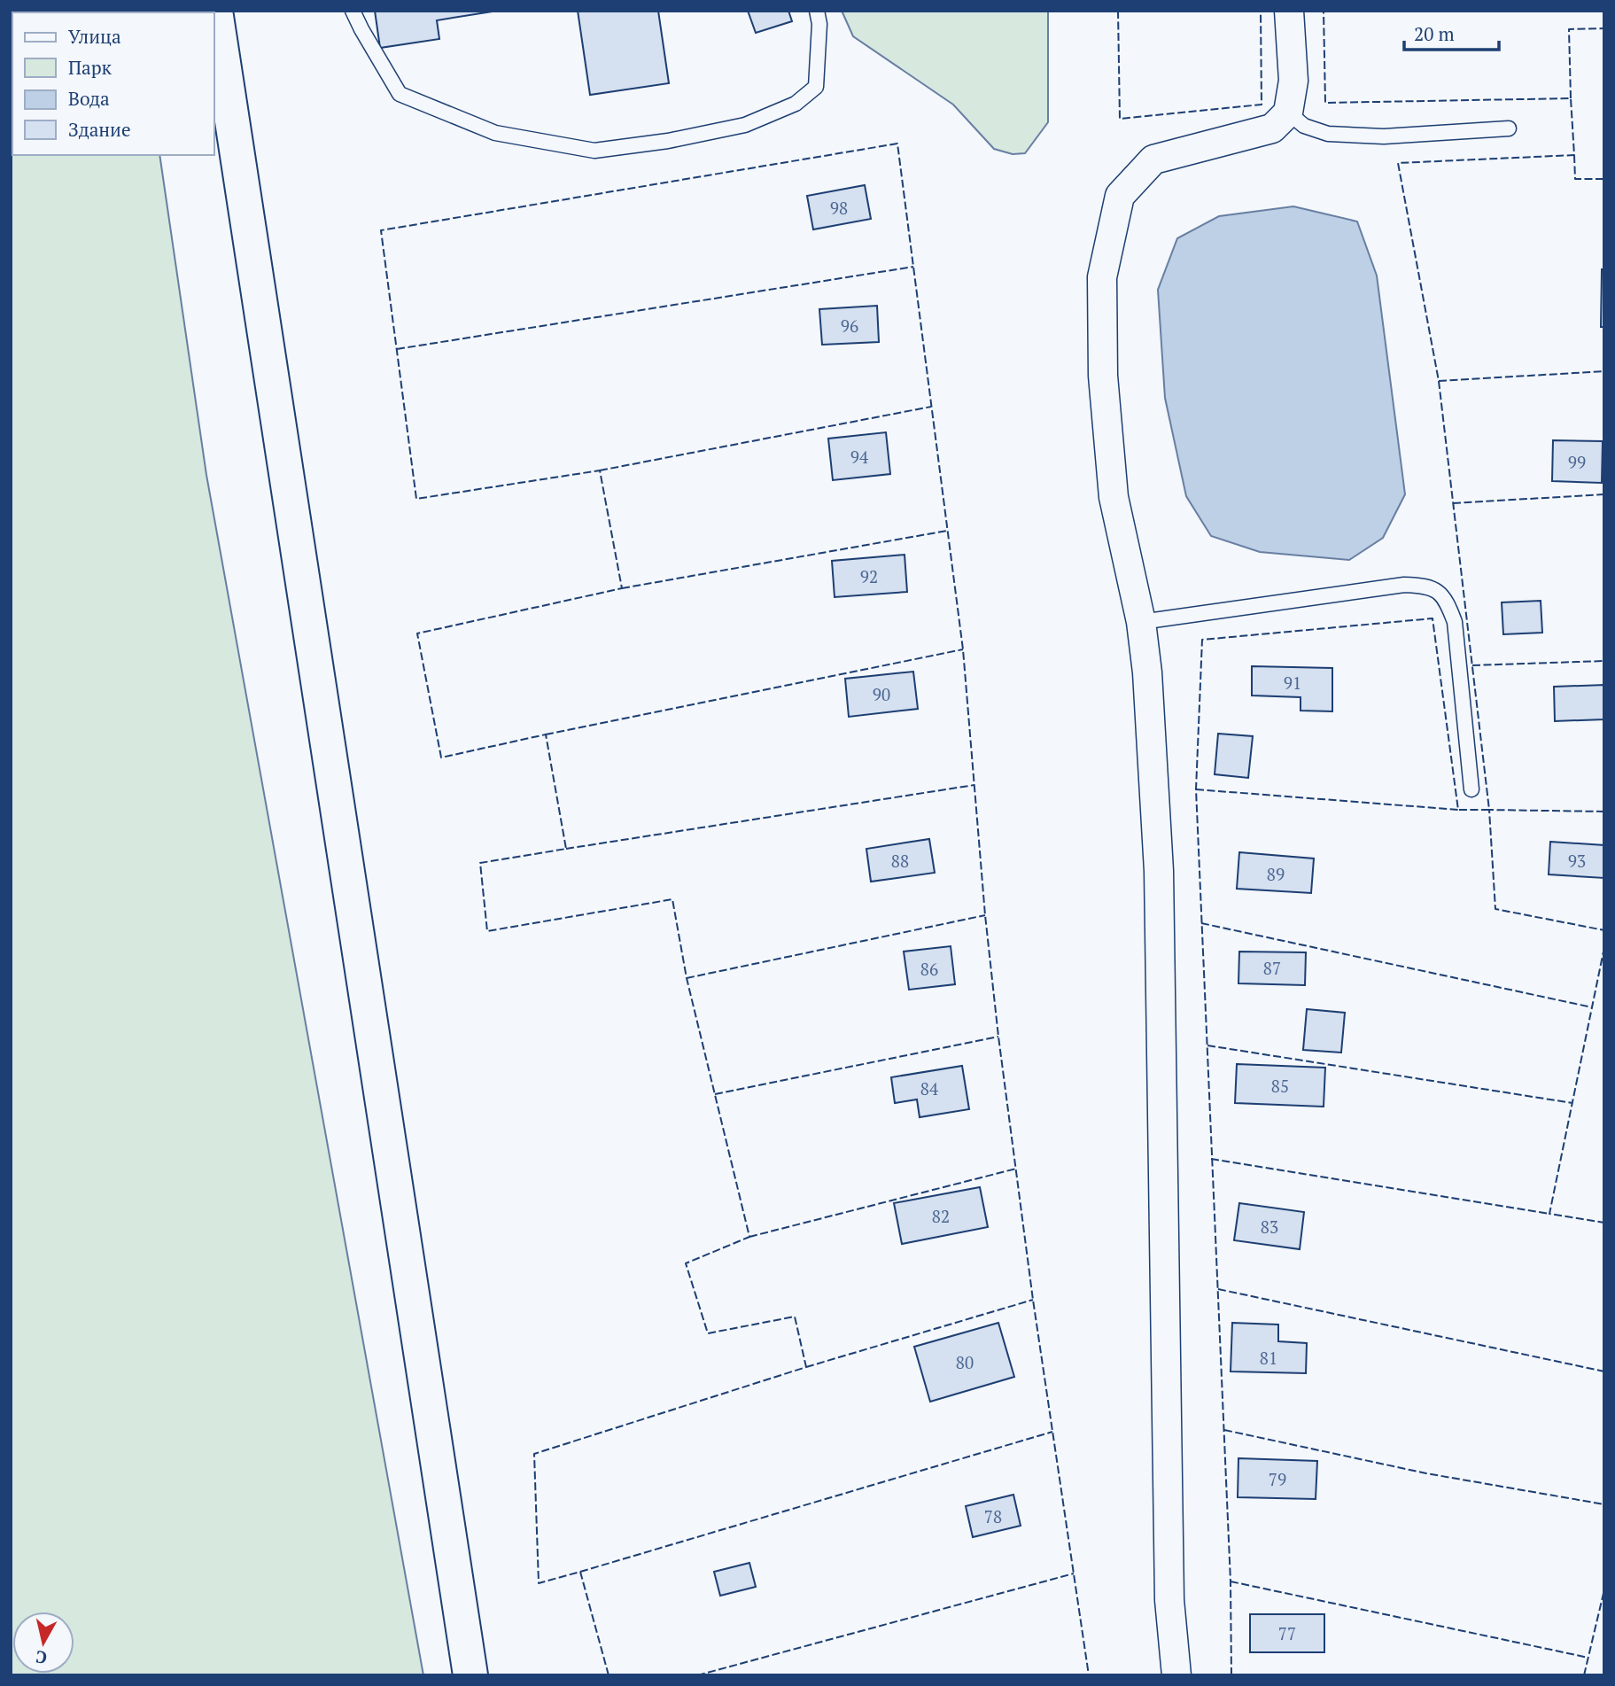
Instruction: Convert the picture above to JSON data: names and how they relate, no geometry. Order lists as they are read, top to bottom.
{
  "house_numbers": [
    "98",
    "96",
    "94",
    "99",
    "92",
    "91",
    "90",
    "88",
    "93",
    "89",
    "87",
    "86",
    "85",
    "84",
    "82",
    "83",
    "81",
    "80",
    "79",
    "78",
    "77"
  ],
  "legend": [
    "Улица",
    "Парк",
    "Вода",
    "Здание"
  ],
  "scale_bar": "20 m",
  "north": "bottom"
}
